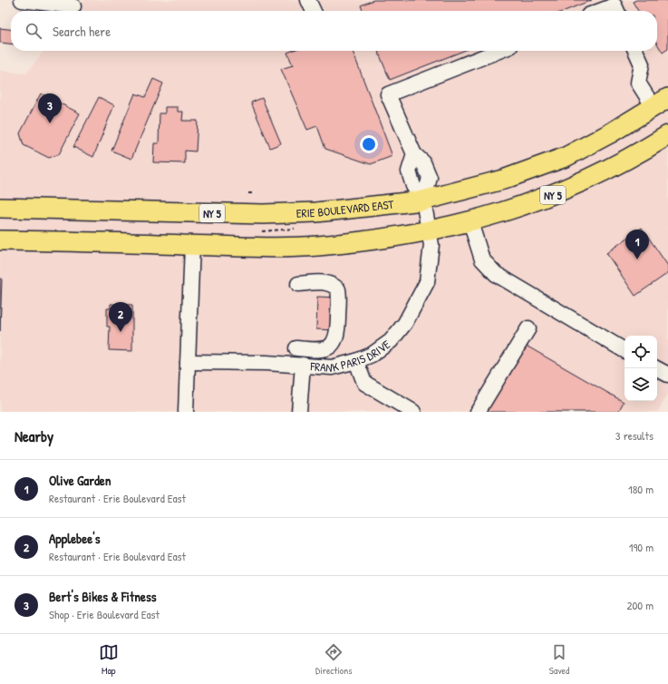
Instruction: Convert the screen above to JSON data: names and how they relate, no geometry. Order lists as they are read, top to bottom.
{
  "streets": {
    "main road": ["NY 5", "ERIE BOULEVARD EAST"],
    "street": ["FRANK PARIS DRIVE"]
  },
  "crossings": [
    ["NY 5", "FRANK PARIS DRIVE"],
    ["ERIE BOULEVARD EAST", "FRANK PARIS DRIVE"]
  ],
  "page": {
    "search": "Search here",
    "pins": ["3", "1", "2"],
    "heading": ["Nearby", "3 results"],
    "list": [
      {
        "mark": "1",
        "name": "Olive Garden",
        "note": "Restaurant · Erie Boulevard East",
        "value": "180 m"
      },
      {
        "mark": "2",
        "name": "Applebee's",
        "note": "Restaurant · Erie Boulevard East",
        "value": "190 m"
      },
      {
        "mark": "3",
        "name": "Bert's Bikes & Fitness",
        "note": "Shop · Erie Boulevard East",
        "value": "200 m"
      }
    ],
    "nav": ["Map", "Directions", "Saved"]
  }
}
